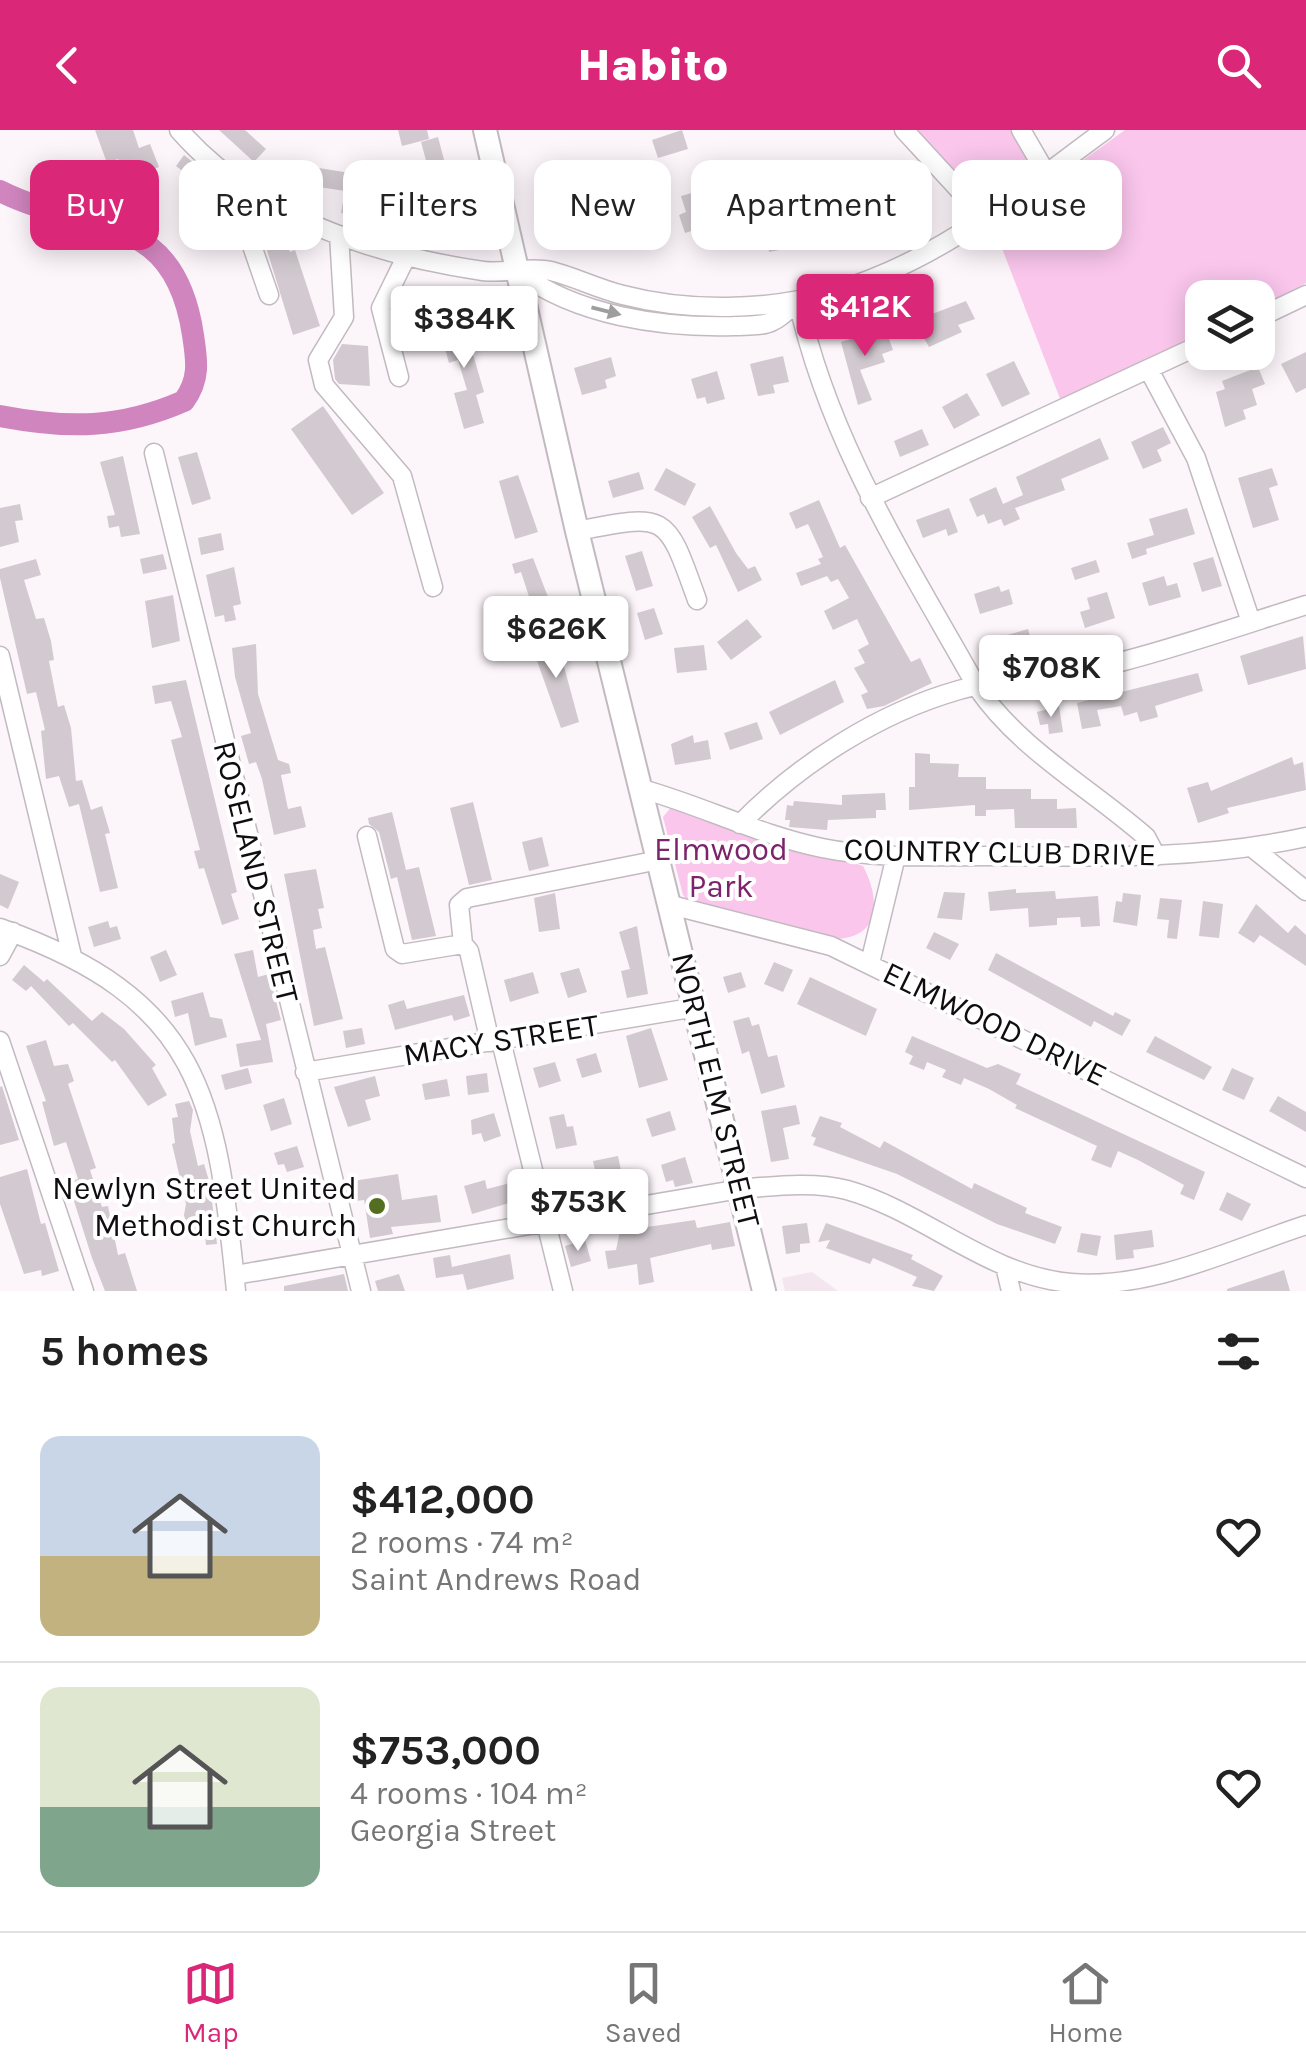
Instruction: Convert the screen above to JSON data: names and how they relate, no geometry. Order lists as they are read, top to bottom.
{
  "streets": {
    "main road": ["NORTH ELM STREET"],
    "street": [
      "COUNTRY CLUB DRIVE",
      "ROSELAND STREET",
      "ELMWOOD DRIVE",
      "MACY STREET"
    ]
  },
  "crossings": [
    ["COUNTRY CLUB DRIVE", "NORTH ELM STREET"],
    ["ROSELAND STREET", "MACY STREET"],
    ["ELMWOOD DRIVE", "NORTH ELM STREET"],
    ["MACY STREET", "NORTH ELM STREET"]
  ],
  "parks": ["Elmwood Park"],
  "places": ["Newlyn Street United Methodist Church"],
  "page": {
    "header": "Habito",
    "chip": [
      "Buy",
      "Rent",
      "Filters",
      "New",
      "Apartment",
      "House"
    ],
    "price": [
      "$412K",
      "$384K",
      "$626K",
      "$708K",
      "$753K"
    ],
    "heading": "5 homes",
    "list": [
      {
        "name": "$412,000",
        "note": "2 rooms · 74 m² · Saint Andrews Road"
      },
      {
        "name": "$753,000",
        "note": "4 rooms · 104 m² · Georgia Street"
      }
    ],
    "tabs": ["Map", "Saved", "Home"]
  }
}
